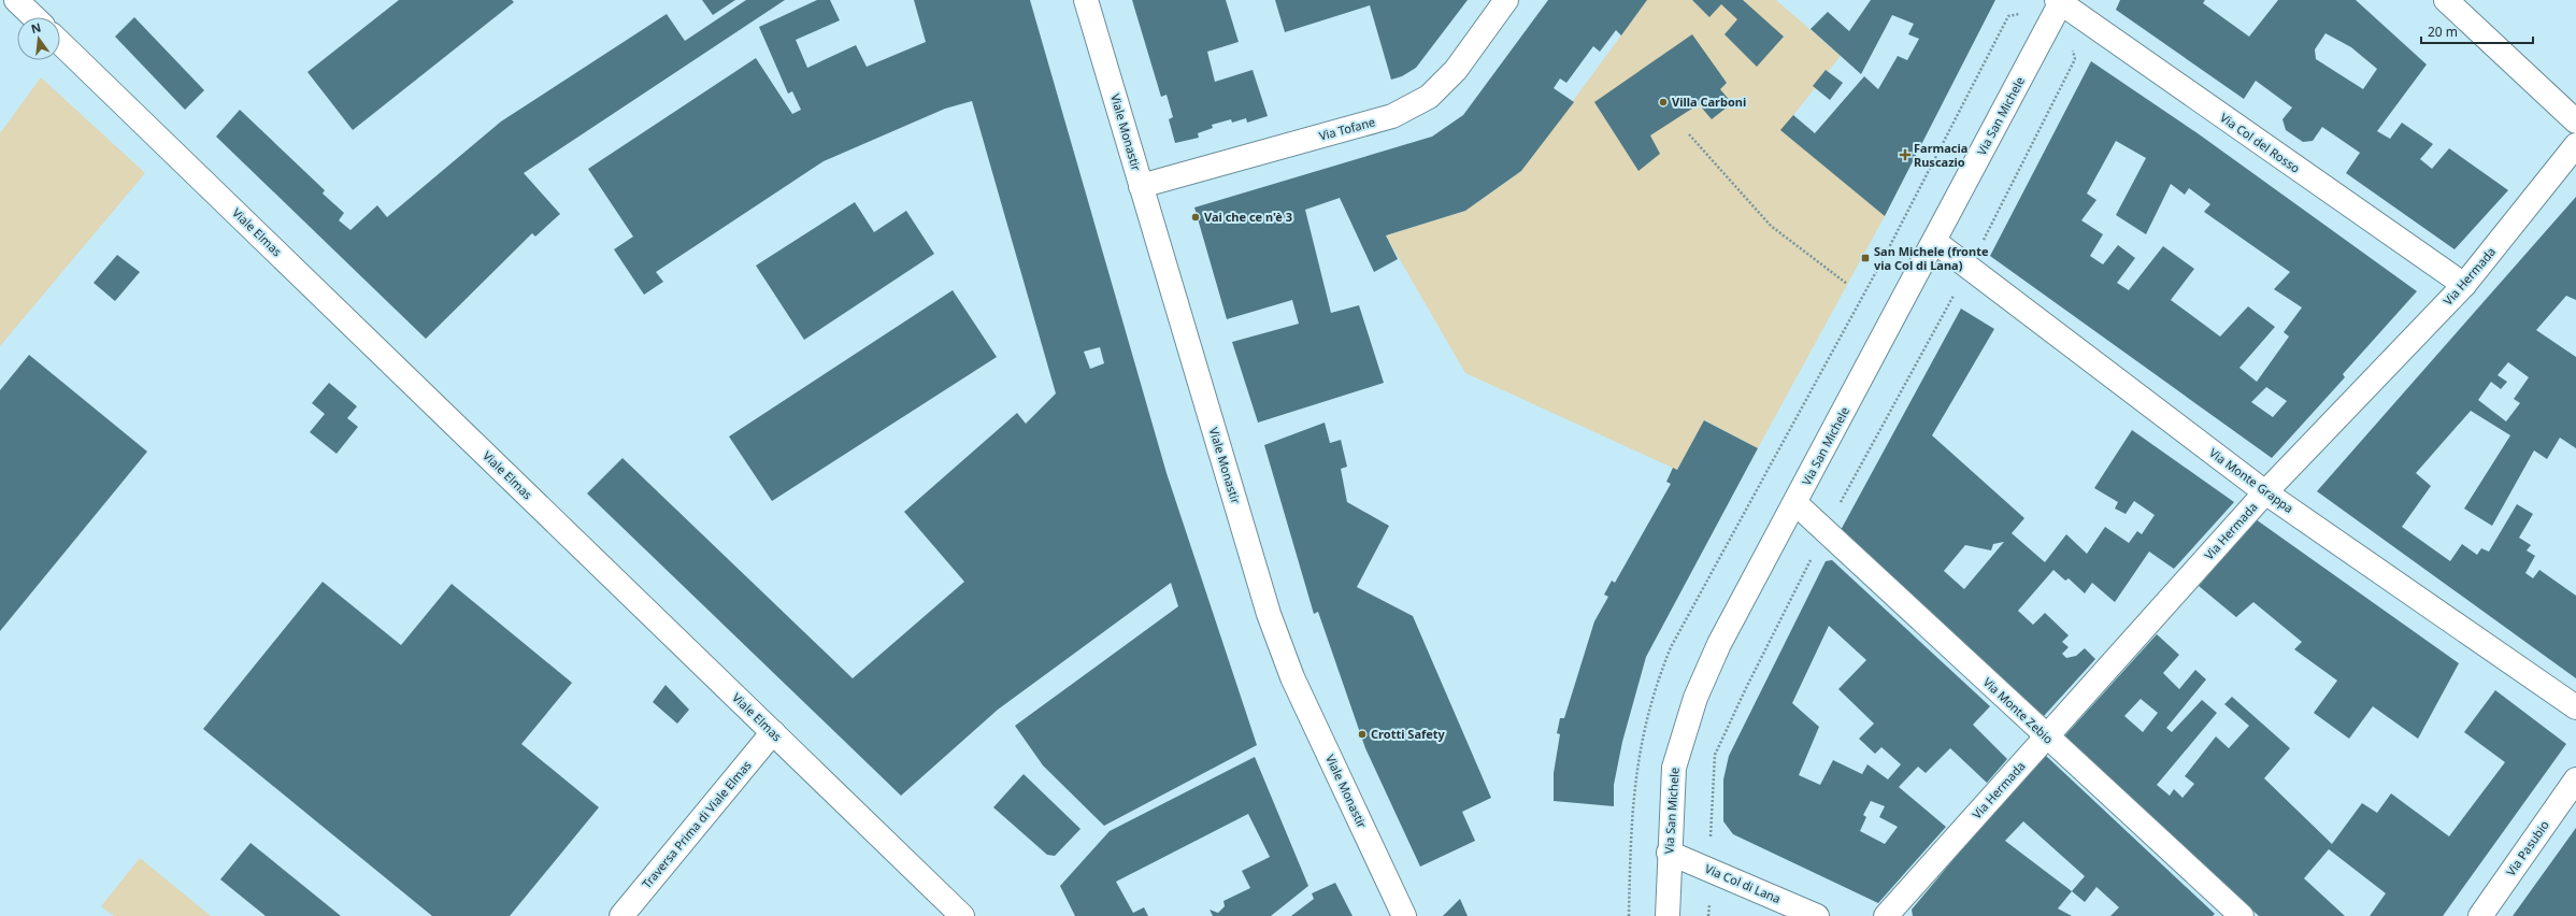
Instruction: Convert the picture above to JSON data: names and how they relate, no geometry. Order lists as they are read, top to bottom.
{
  "streets": {
    "street": [
      "Via San Michele",
      "Via Tofane",
      "Viale Monastir",
      "Via Col del Rosso",
      "Viale Elmas",
      "Via Hermada",
      "Via Monte Grappa",
      "Via Monte Zebio",
      "Traversa Prima di Viale Elmas",
      "Via Pasubio",
      "Via Col di Lana"
    ]
  },
  "crossings": [
    ["Via San Michele", "Via Col del Rosso"],
    ["Via San Michele", "Via Monte Grappa"],
    ["Via San Michele", "Via Monte Zebio"],
    ["Via San Michele", "Via Col di Lana"],
    ["Via Tofane", "Viale Monastir"],
    ["Via Col del Rosso", "Via Hermada"],
    ["Viale Elmas", "Traversa Prima di Viale Elmas"],
    ["Via Hermada", "Via Monte Grappa"],
    ["Via Hermada", "Via Monte Zebio"]
  ],
  "places": {
    "other": ["Villa Carboni", "Vai che ce n'è 3", "Crotti Safety"],
    "health": ["Farmacia Ruscazio"],
    "transit": ["San Michele (fronte via Col di Lana)"]
  },
  "scale_bar": "20 m",
  "north": "top"
}
